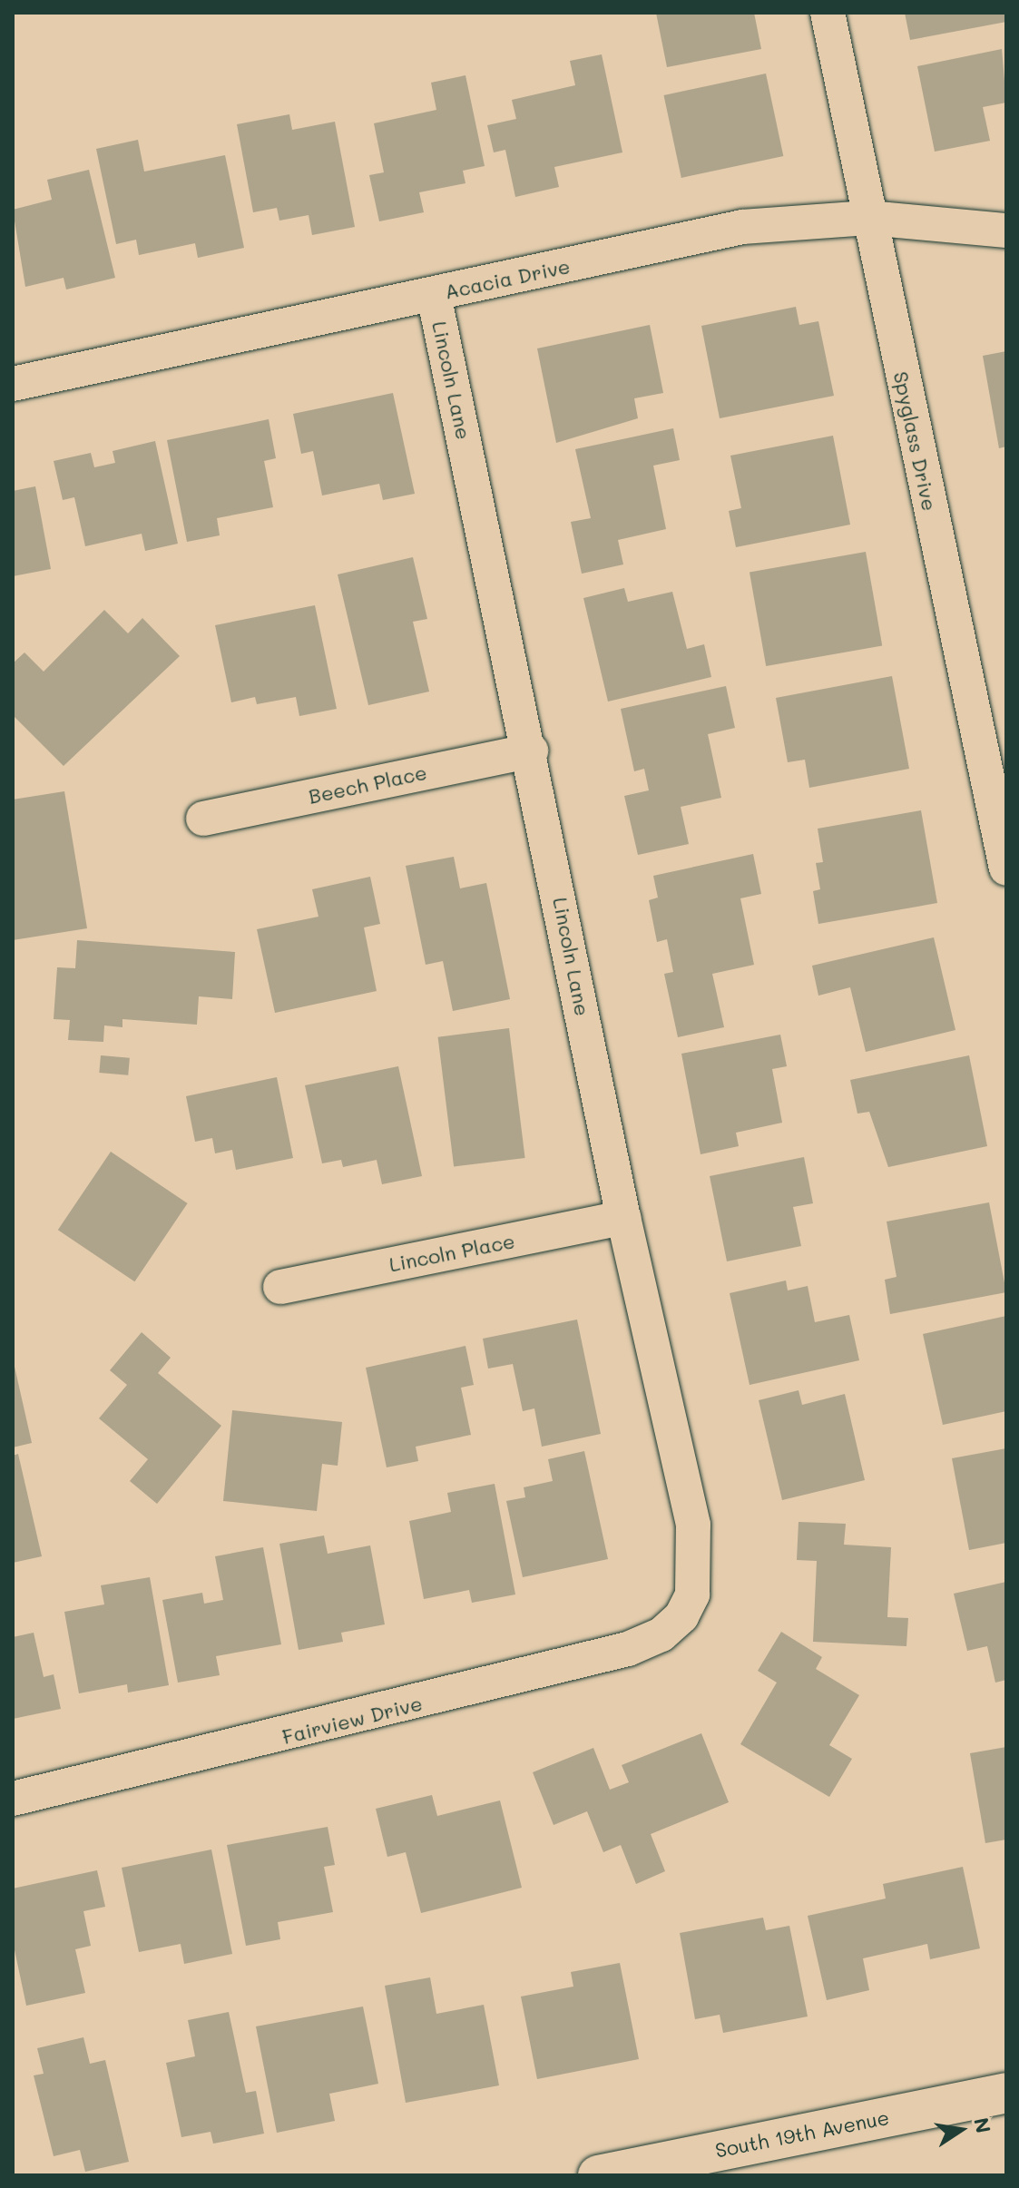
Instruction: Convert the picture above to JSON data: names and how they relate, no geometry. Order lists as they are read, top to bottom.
{
  "streets": {
    "main road": ["South 19th Avenue"],
    "street": [
      "Acacia Drive",
      "Lincoln Lane",
      "Spyglass Drive",
      "Beech Place",
      "Lincoln Place",
      "Fairview Drive"
    ]
  },
  "crossings": [
    ["Acacia Drive", "Lincoln Lane"],
    ["Acacia Drive", "Spyglass Drive"],
    ["Lincoln Lane", "Beech Place"],
    ["Lincoln Lane", "Lincoln Place"],
    ["Lincoln Lane", "Fairview Drive"]
  ],
  "north": "right"
}
